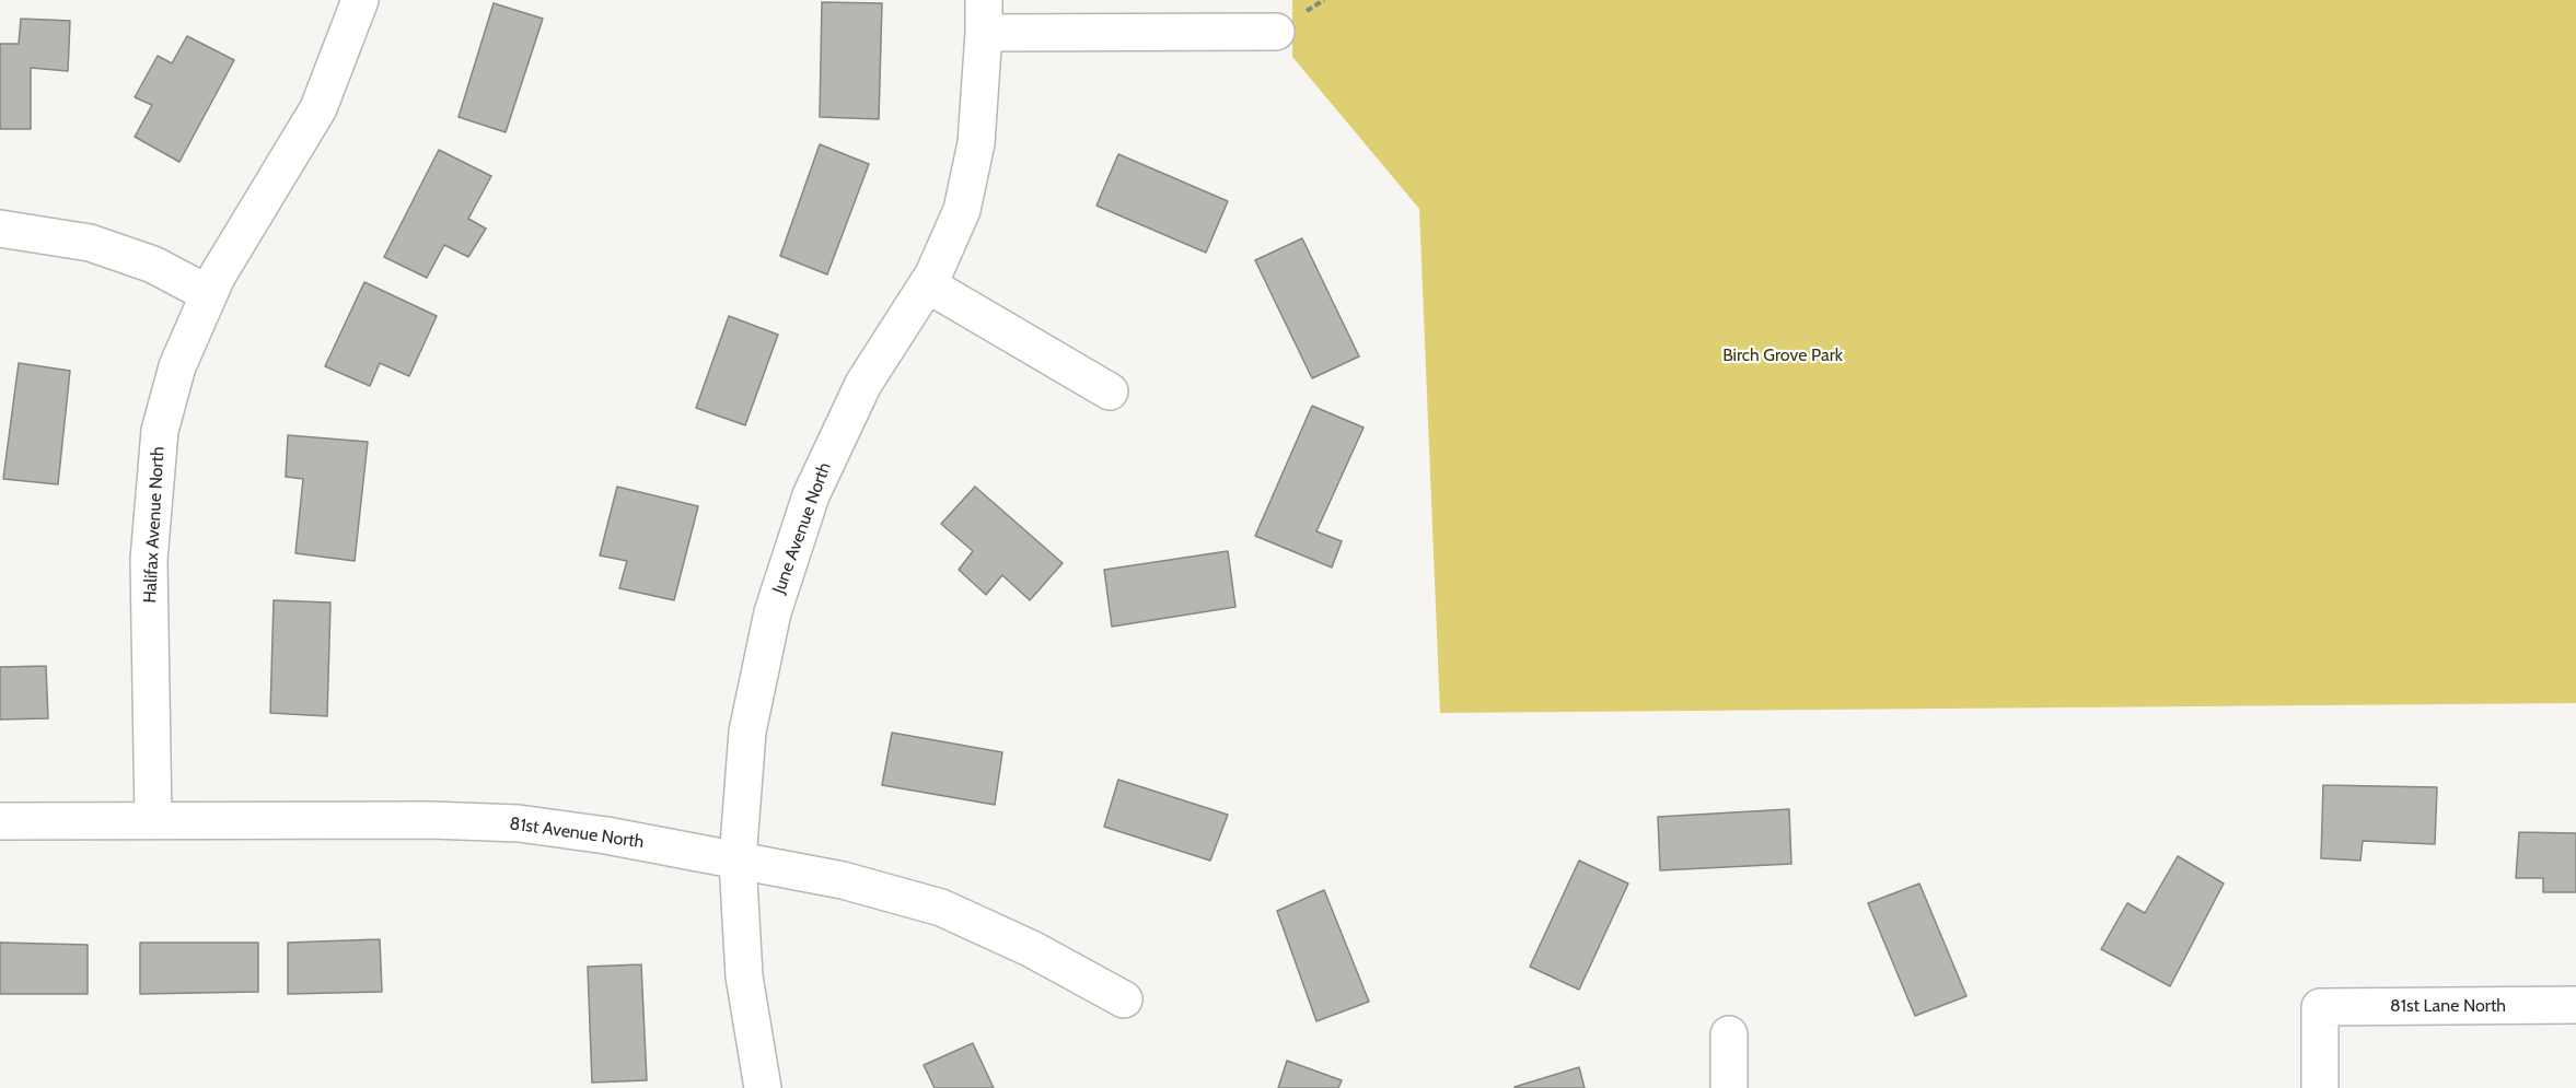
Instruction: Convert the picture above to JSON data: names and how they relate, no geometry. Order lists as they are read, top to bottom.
{
  "streets": {
    "street": [
      "Halifax Avenue North",
      "June Avenue North",
      "81st Avenue North",
      "81st Lane North"
    ]
  },
  "crossings": [
    ["Halifax Avenue North", "81st Avenue North"],
    ["June Avenue North", "81st Avenue North"]
  ],
  "parks": ["Birch Grove Park"]
}
